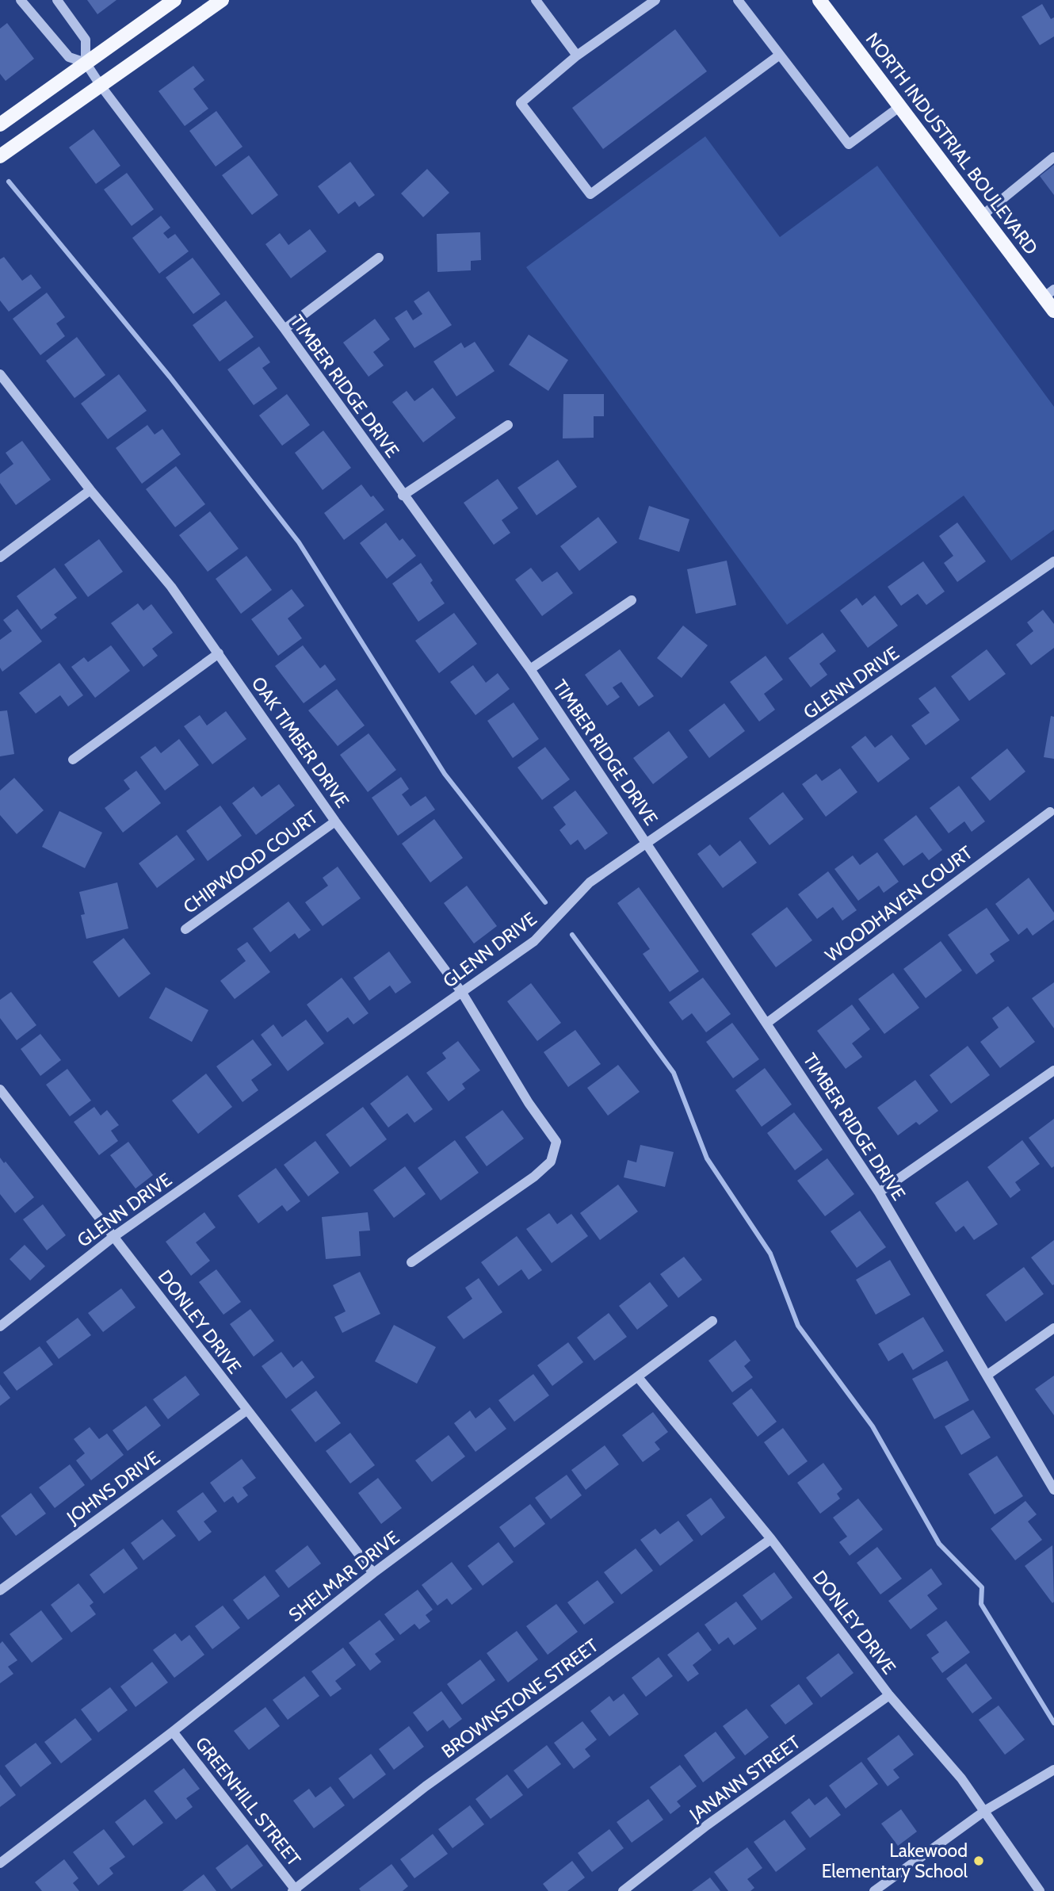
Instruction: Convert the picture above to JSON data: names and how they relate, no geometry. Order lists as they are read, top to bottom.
{
  "streets": {
    "main road": ["NORTH INDUSTRIAL BOULEVARD"],
    "street": [
      "TIMBER RIDGE DRIVE",
      "GLENN DRIVE",
      "OAK TIMBER DRIVE",
      "CHIPWOOD COURT",
      "WOODHAVEN COURT",
      "DONLEY DRIVE",
      "JOHNS DRIVE",
      "SHELMAR DRIVE",
      "BROWNSTONE STREET",
      "JANANN STREET",
      "GREENHILL STREET"
    ]
  },
  "crossings": [
    ["TIMBER RIDGE DRIVE", "GLENN DRIVE"],
    ["TIMBER RIDGE DRIVE", "WOODHAVEN COURT"],
    ["GLENN DRIVE", "OAK TIMBER DRIVE"],
    ["GLENN DRIVE", "DONLEY DRIVE"],
    ["OAK TIMBER DRIVE", "CHIPWOOD COURT"],
    ["DONLEY DRIVE", "JOHNS DRIVE"],
    ["DONLEY DRIVE", "SHELMAR DRIVE"],
    ["DONLEY DRIVE", "BROWNSTONE STREET"],
    ["DONLEY DRIVE", "JANANN STREET"],
    ["SHELMAR DRIVE", "GREENHILL STREET"],
    ["BROWNSTONE STREET", "GREENHILL STREET"]
  ],
  "places": ["Lakewood Elementary School"]
}
